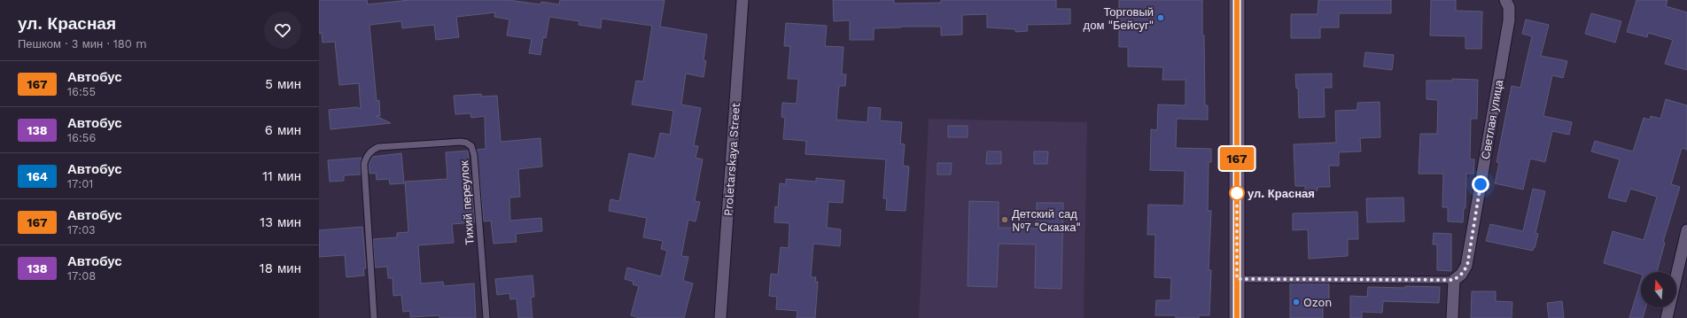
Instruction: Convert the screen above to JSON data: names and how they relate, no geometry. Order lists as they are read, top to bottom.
{
  "streets": {
    "street": ["Светлая улица", "Proletarskaya Street"],
    "lane": ["Тихий переулок"]
  },
  "places": [
    "Торговый дом \"Бейсуг\"",
    "ул. Красная",
    "Детский сад №7 \"Сказка\"",
    "Ozon"
  ],
  "lines": ["bus line 167"],
  "north": "top",
  "page": {
    "heading": ["ул. Красная", "Пешком · 3 мин · 180 m"],
    "on_map": "167",
    "list": [
      {
        "mark": "167",
        "name": "Автобус",
        "note": "16:55",
        "value": "5 мин"
      },
      {
        "mark": "138",
        "name": "Автобус",
        "note": "16:56",
        "value": "6 мин"
      },
      {
        "mark": "164",
        "name": "Автобус",
        "note": "17:01",
        "value": "11 мин"
      },
      {
        "mark": "167",
        "name": "Автобус",
        "note": "17:03",
        "value": "13 мин"
      },
      {
        "mark": "138",
        "name": "Автобус",
        "note": "17:08",
        "value": "18 мин"
      }
    ]
  }
}
